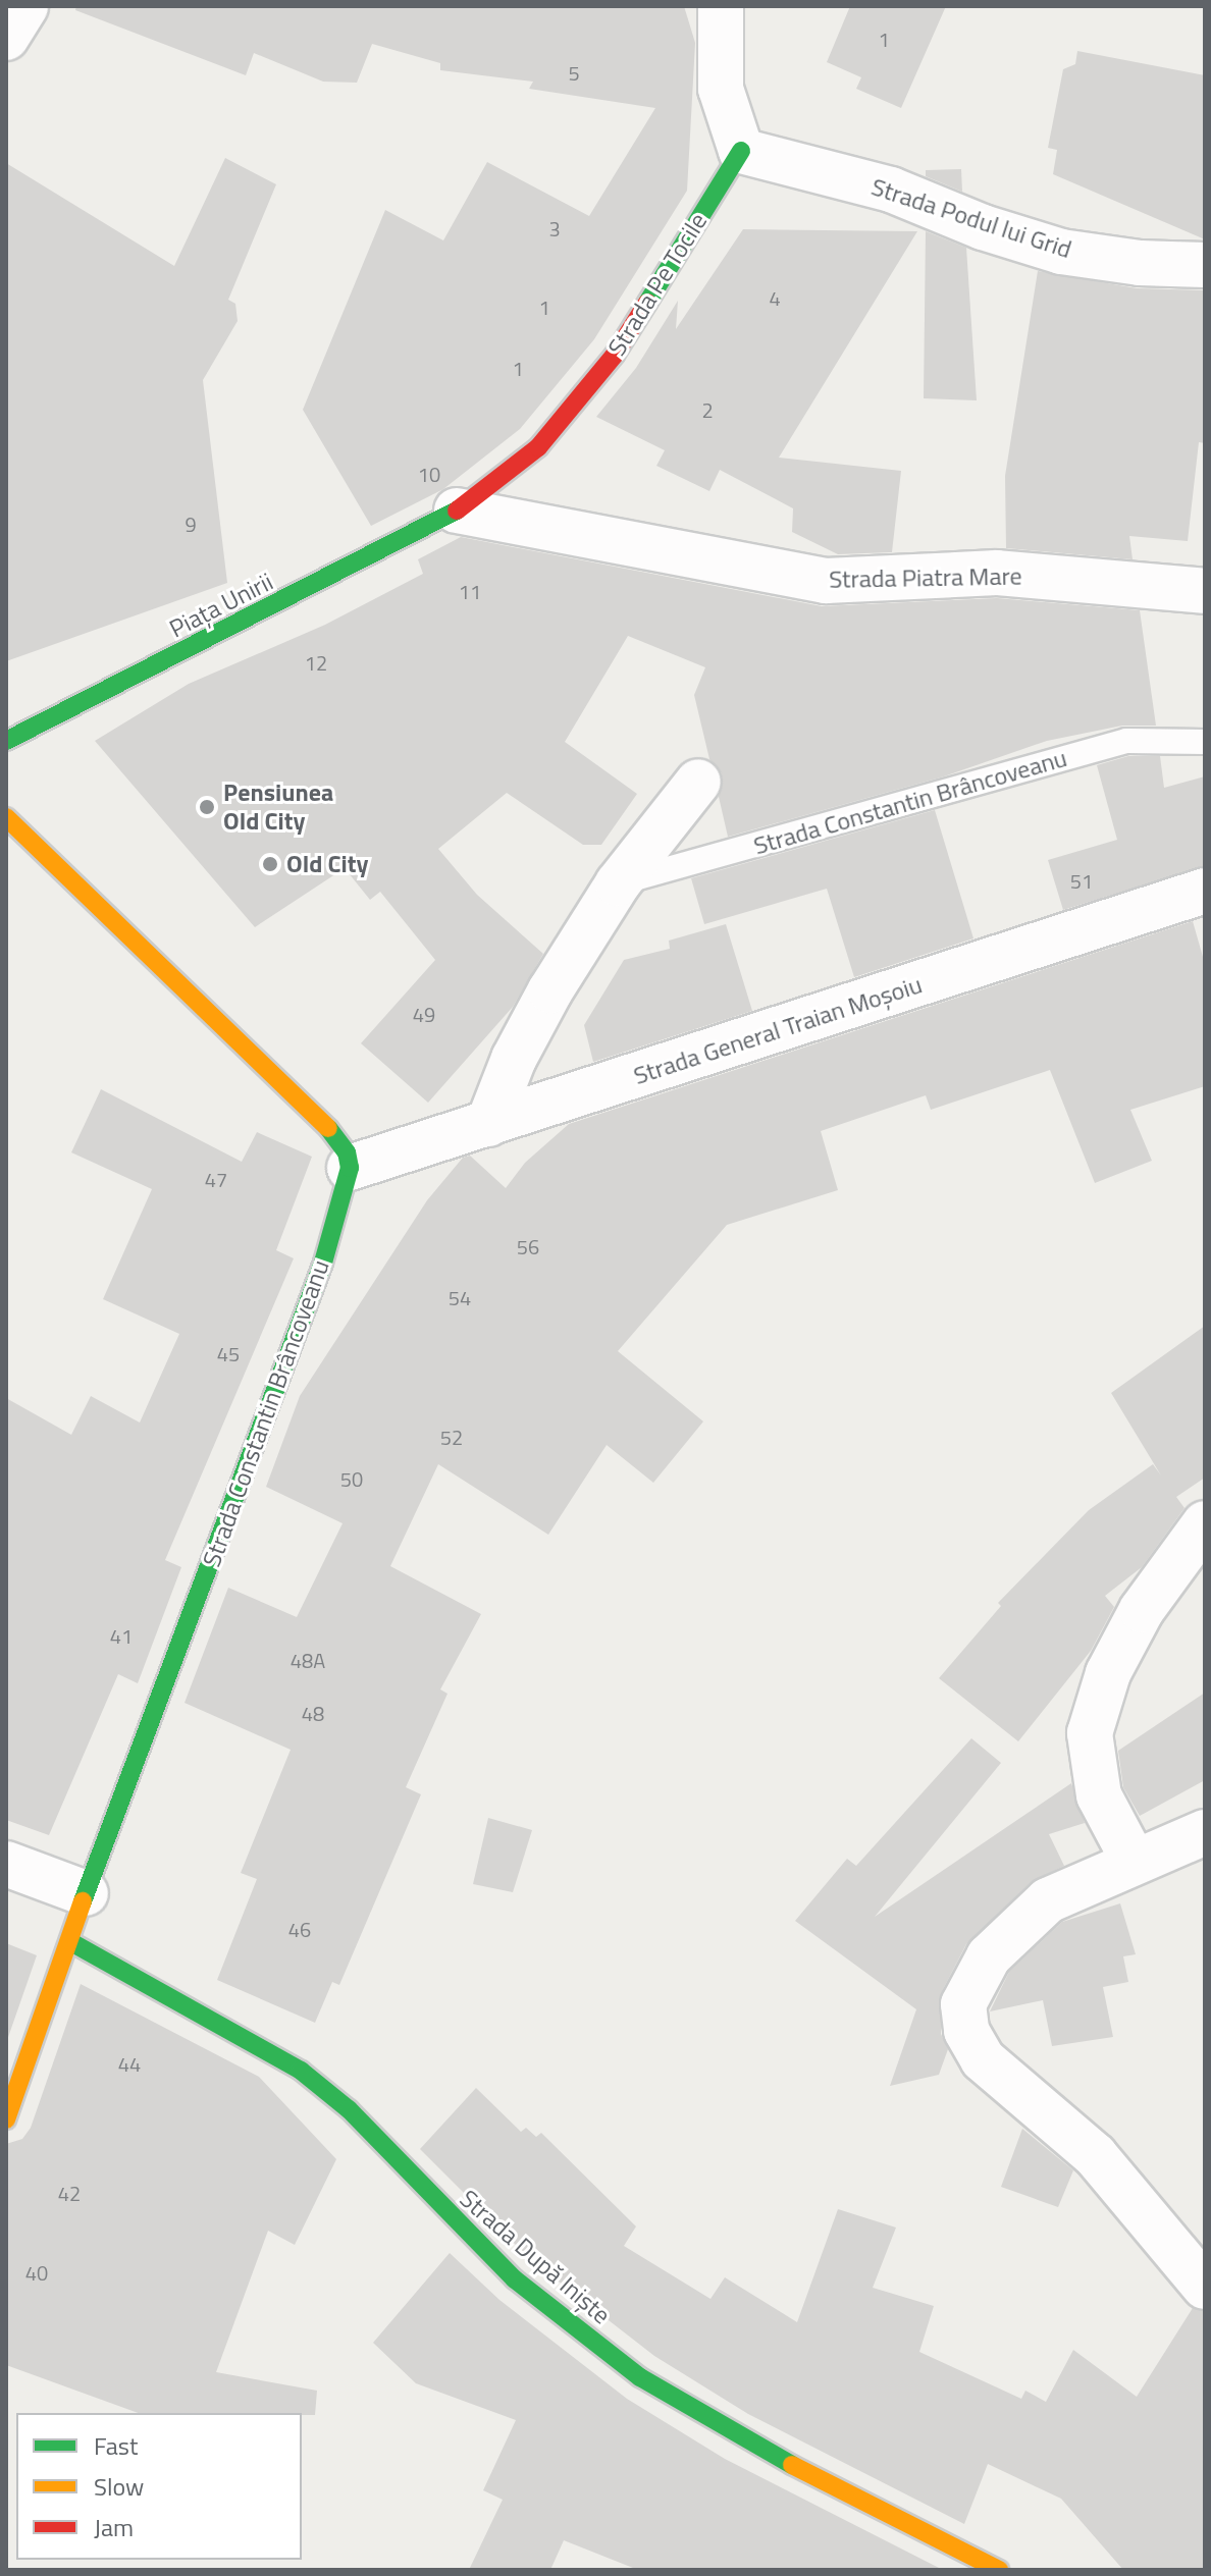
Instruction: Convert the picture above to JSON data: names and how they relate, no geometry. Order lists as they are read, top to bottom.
{
  "streets": {
    "street": [
      "Strada Podul lui Grid",
      "Strada Pe Tocile",
      "Strada Piatra Mare",
      "Piața Unirii",
      "Strada Constantin Brâncoveanu",
      "Strada General Traian Moșoiu",
      "Strada După Iniște"
    ]
  },
  "crossings": [
    ["Strada Podul lui Grid", "Strada Pe Tocile"],
    ["Strada Pe Tocile", "Strada Piatra Mare"],
    ["Strada Pe Tocile", "Piața Unirii"],
    ["Strada Piatra Mare", "Piața Unirii"],
    ["Strada Constantin Brâncoveanu", "Strada General Traian Moșoiu"],
    ["Strada Constantin Brâncoveanu", "Strada După Iniște"]
  ],
  "places": ["Pensiunea Old City", "Old City"],
  "house_numbers": [
    "1",
    "5",
    "3",
    "4",
    "1",
    "1",
    "2",
    "10",
    "9",
    "11",
    "12",
    "51",
    "49",
    "47",
    "56",
    "54",
    "45",
    "52",
    "50",
    "41",
    "48A",
    "48",
    "46",
    "44",
    "42",
    "40"
  ],
  "legend": ["Fast", "Slow", "Jam"]
}
